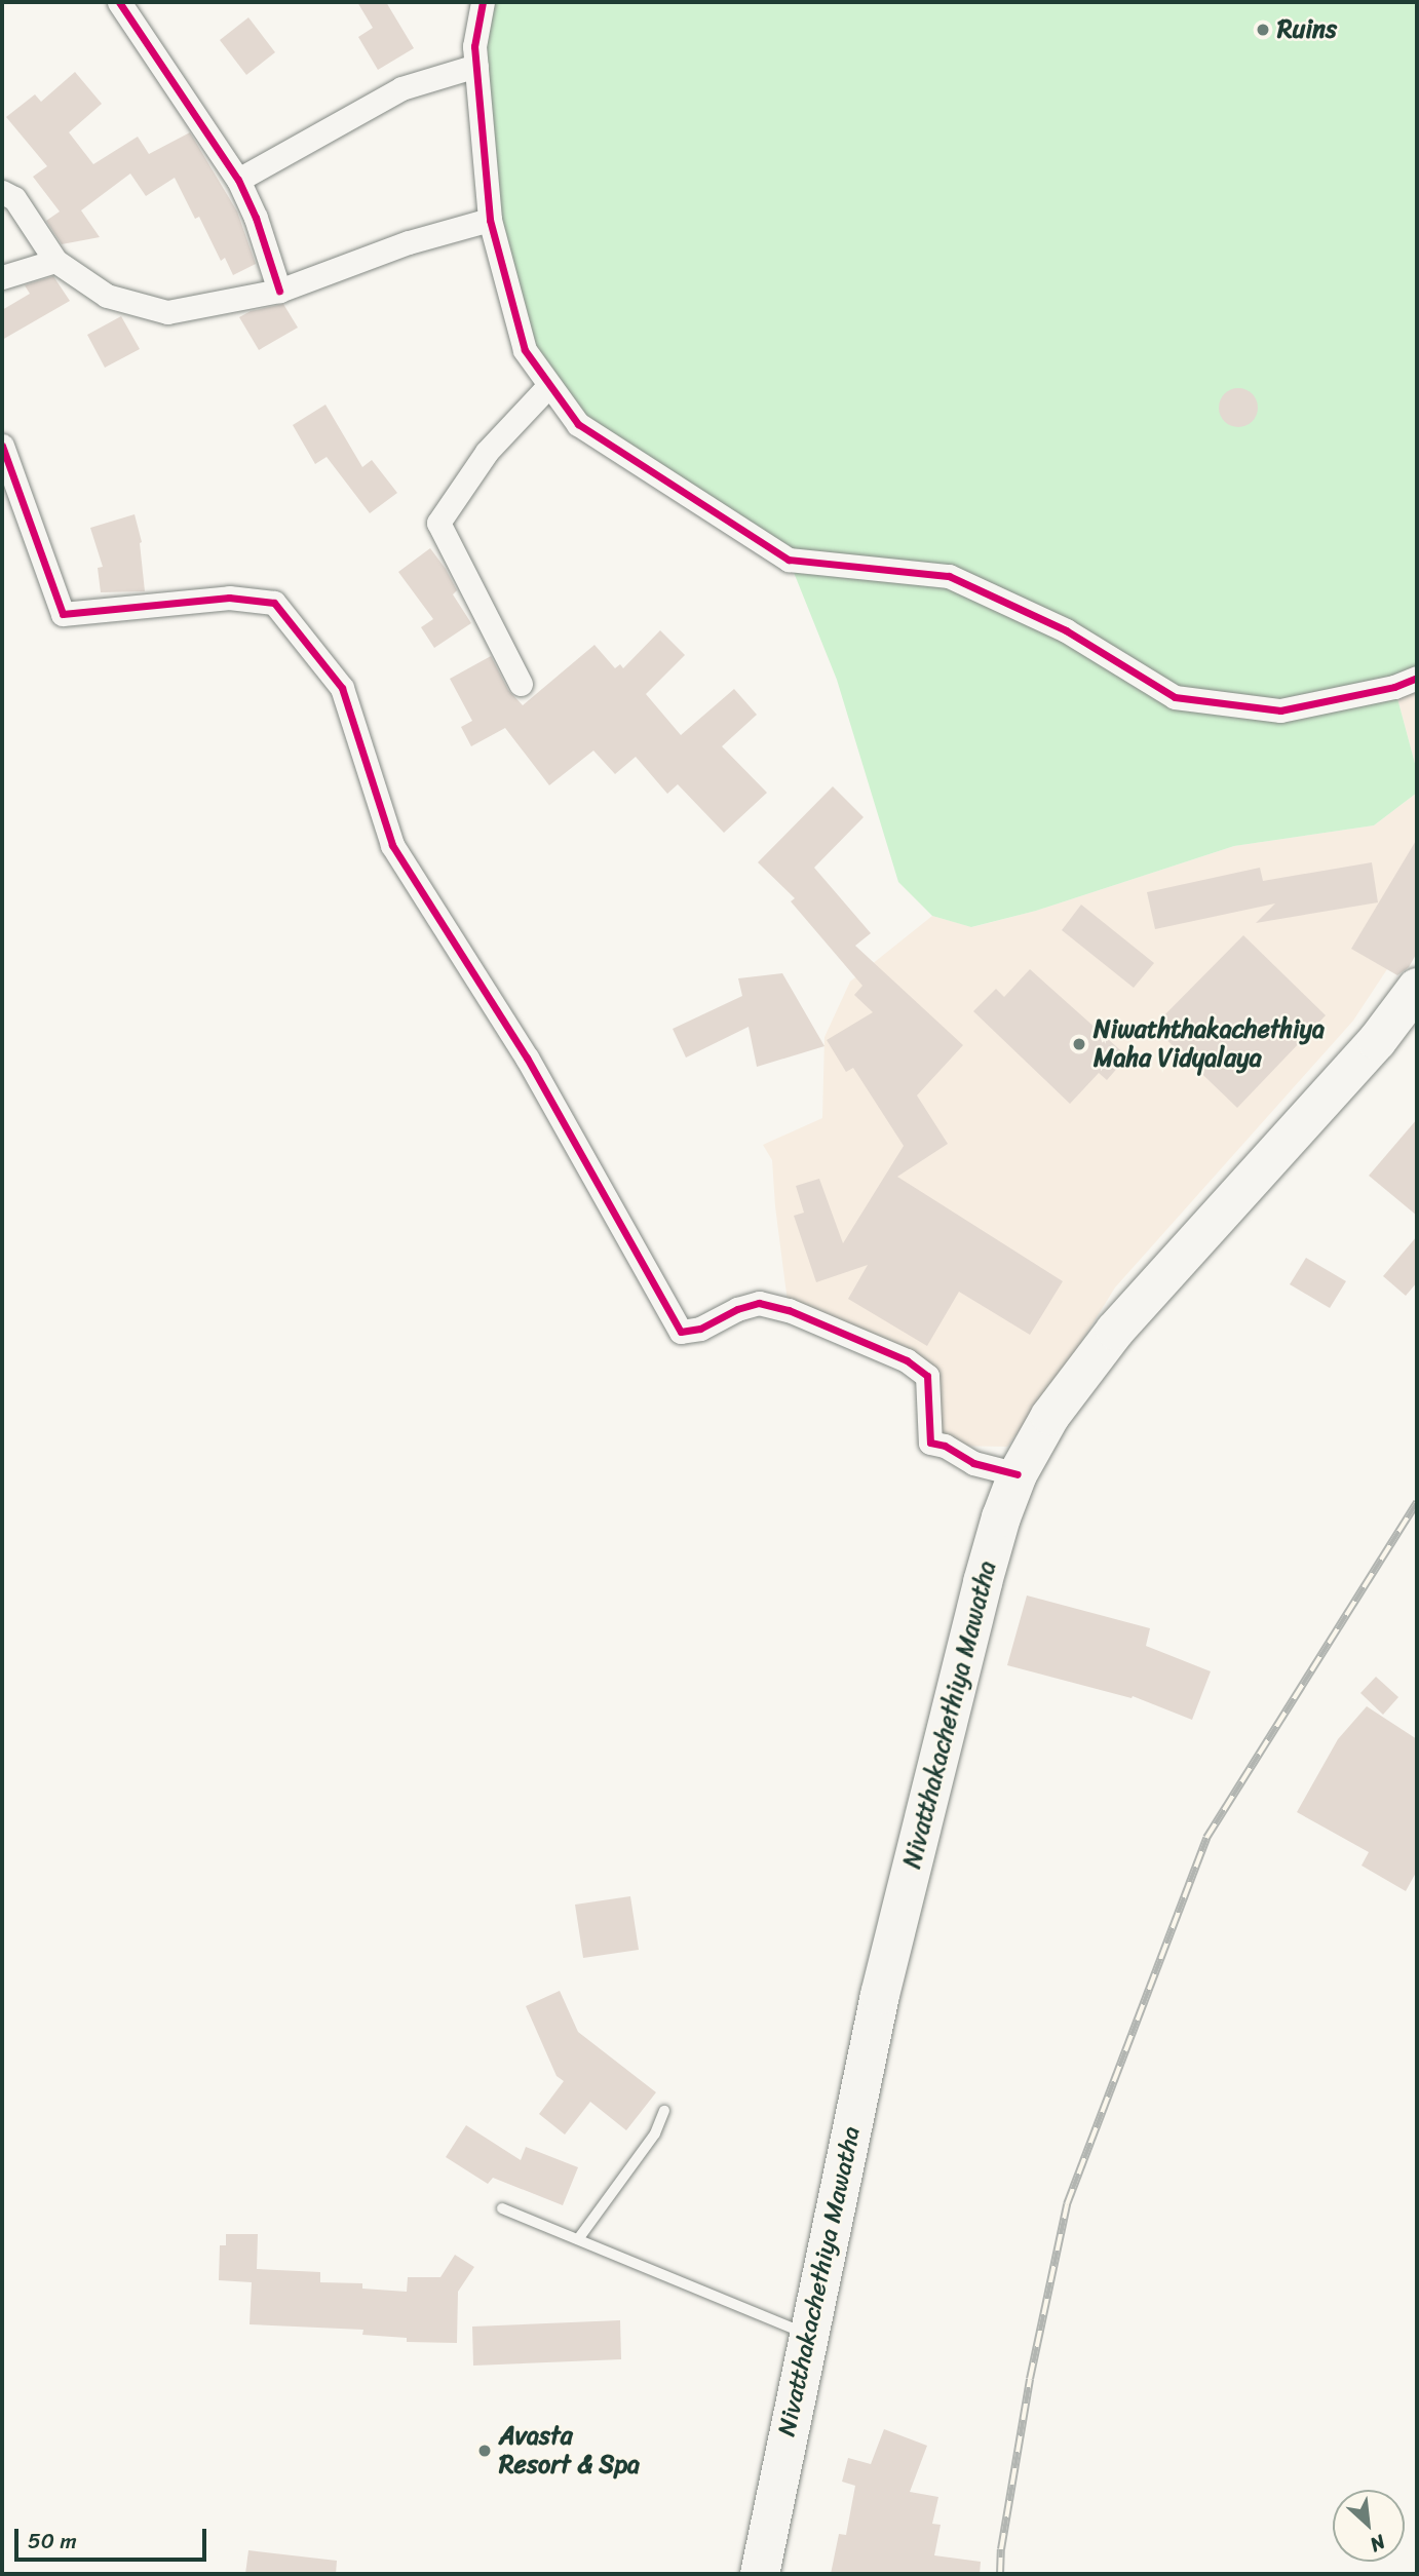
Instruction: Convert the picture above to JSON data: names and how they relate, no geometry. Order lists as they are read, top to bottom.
{
  "streets": {
    "highway": ["Nivatthakachethiya Mawatha"]
  },
  "places": ["Ruins", "Niwaththakachethiya Maha Vidyalaya", "Avasta Resort & Spa"],
  "scale_bar": "50 m",
  "north": "bottom right"
}
